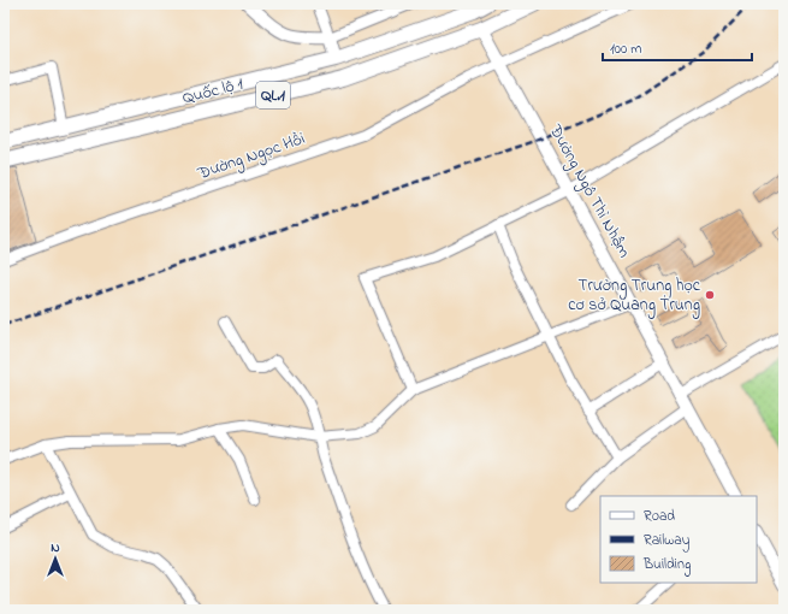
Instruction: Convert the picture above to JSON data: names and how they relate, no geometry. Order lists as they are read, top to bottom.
{
  "streets": {
    "highway": ["Quốc lộ 1", "QL.1"],
    "main road": ["Đường Ngô Thì Nhậm"],
    "street": ["Đường Ngọc Hồi"]
  },
  "crossings": [
    ["Quốc lộ 1", "Đường Ngô Thì Nhậm"],
    ["Đường Ngọc Hồi", "Đường Ngô Thì Nhậm"]
  ],
  "places": ["Trường Trung học cơ sở Quang Trung"],
  "legend": ["Road", "Railway", "Building"],
  "scale_bar": "100 m",
  "north": "top"
}
